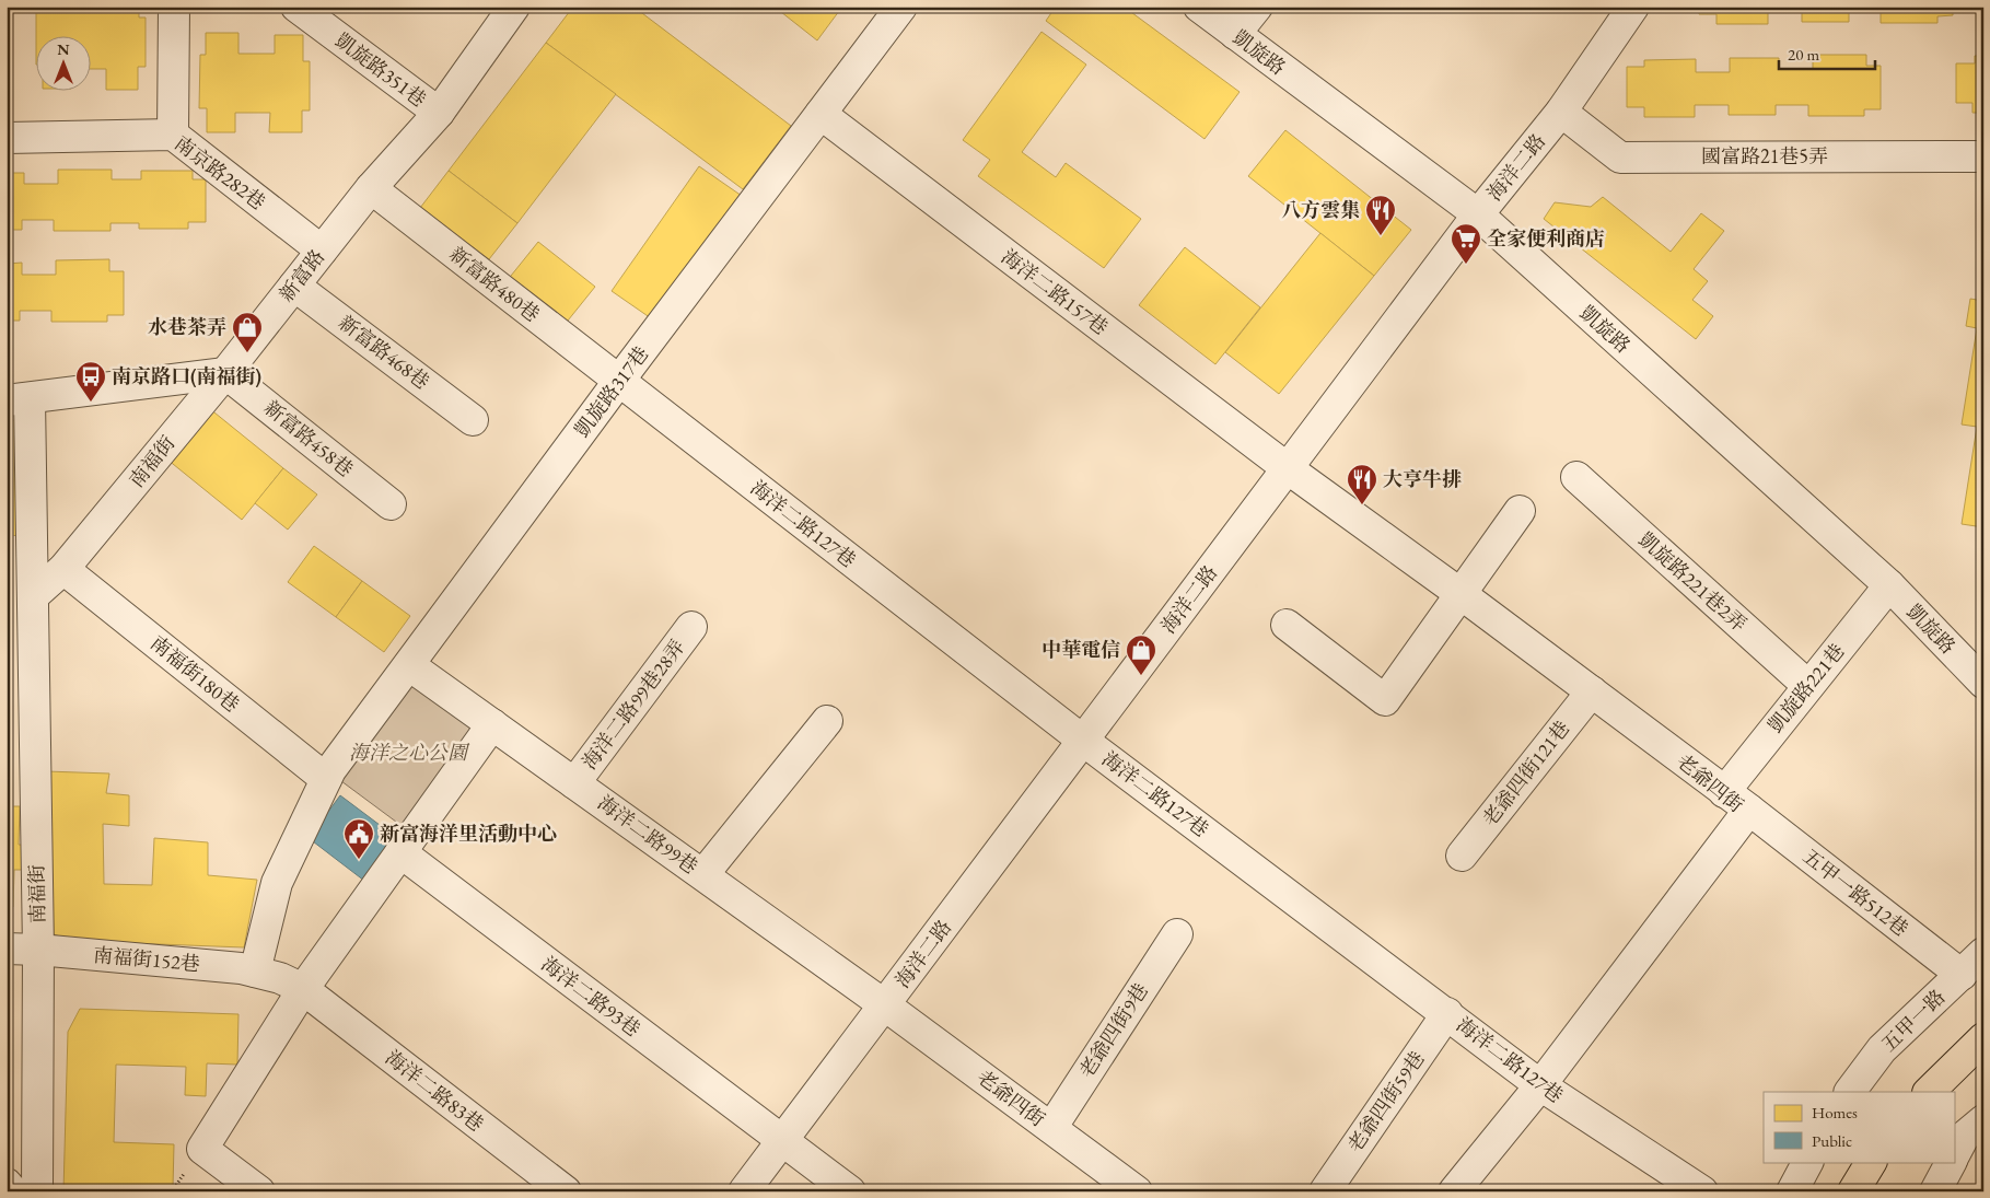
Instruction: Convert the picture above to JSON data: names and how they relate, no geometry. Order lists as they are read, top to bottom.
{
  "streets": {
    "street": [
      "凱旋路",
      "凱旋路351巷",
      "國富路21巷5弄",
      "海洋二路",
      "南京路282巷",
      "新富路",
      "新富路480巷",
      "海洋二路157巷",
      "新富路468巷",
      "凱旋路317巷",
      "新富路458巷",
      "南福街",
      "海洋二路127巷",
      "凱旋路221巷2弄",
      "南福街180巷",
      "凱旋路221巷",
      "海洋二路99巷28弄",
      "老爺四街121巷",
      "老爺四街",
      "海洋二路99巷",
      "五甲一路512巷",
      "南福街152巷",
      "海洋二路93巷",
      "五甲一路",
      "老爺四街9巷",
      "海洋二路83巷",
      "老爺四街59巷"
    ]
  },
  "crossings": [
    ["凱旋路", "海洋二路"],
    ["凱旋路", "凱旋路221巷"],
    ["凱旋路351巷", "新富路"],
    ["國富路21巷5弄", "海洋二路"],
    ["海洋二路", "海洋二路157巷"],
    ["海洋二路", "海洋二路127巷"],
    ["海洋二路", "老爺四街"],
    ["海洋二路", "海洋二路99巷"],
    ["海洋二路", "海洋二路93巷"],
    ["南京路282巷", "新富路"],
    ["新富路", "新富路480巷"],
    ["新富路", "新富路468巷"],
    ["新富路", "新富路458巷"],
    ["新富路", "南福街"],
    ["新富路480巷", "凱旋路317巷"],
    ["新富路480巷", "海洋二路127巷"],
    ["海洋二路157巷", "凱旋路317巷"],
    ["海洋二路157巷", "老爺四街"],
    ["凱旋路317巷", "海洋二路127巷"],
    ["凱旋路317巷", "南福街180巷"],
    ["凱旋路317巷", "海洋二路99巷"],
    ["新富路458巷", "南福街"],
    ["南福街", "南福街180巷"],
    ["南福街", "南福街152巷"],
    ["海洋二路127巷", "老爺四街"],
    ["海洋二路127巷", "老爺四街59巷"],
    ["凱旋路221巷2弄", "凱旋路221巷"],
    ["凱旋路221巷", "老爺四街"],
    ["海洋二路99巷28弄", "海洋二路99巷"],
    ["老爺四街121巷", "老爺四街"],
    ["老爺四街", "海洋二路99巷"],
    ["老爺四街", "五甲一路512巷"],
    ["老爺四街", "老爺四街9巷"],
    ["五甲一路512巷", "五甲一路"],
    ["南福街152巷", "海洋二路83巷"]
  ],
  "parks": ["海洋之心公園"],
  "places": {
    "restaurant": ["八方雲集", "大亨牛排"],
    "supermarket": ["全家便利商店"],
    "shop": ["水巷茶弄", "中華電信"],
    "bus stop": ["南京路口(南福街)"],
    "public building": ["新富海洋里活動中心"]
  },
  "legend": ["Homes", "Public"],
  "scale_bar": "20 m",
  "north": "top"
}
